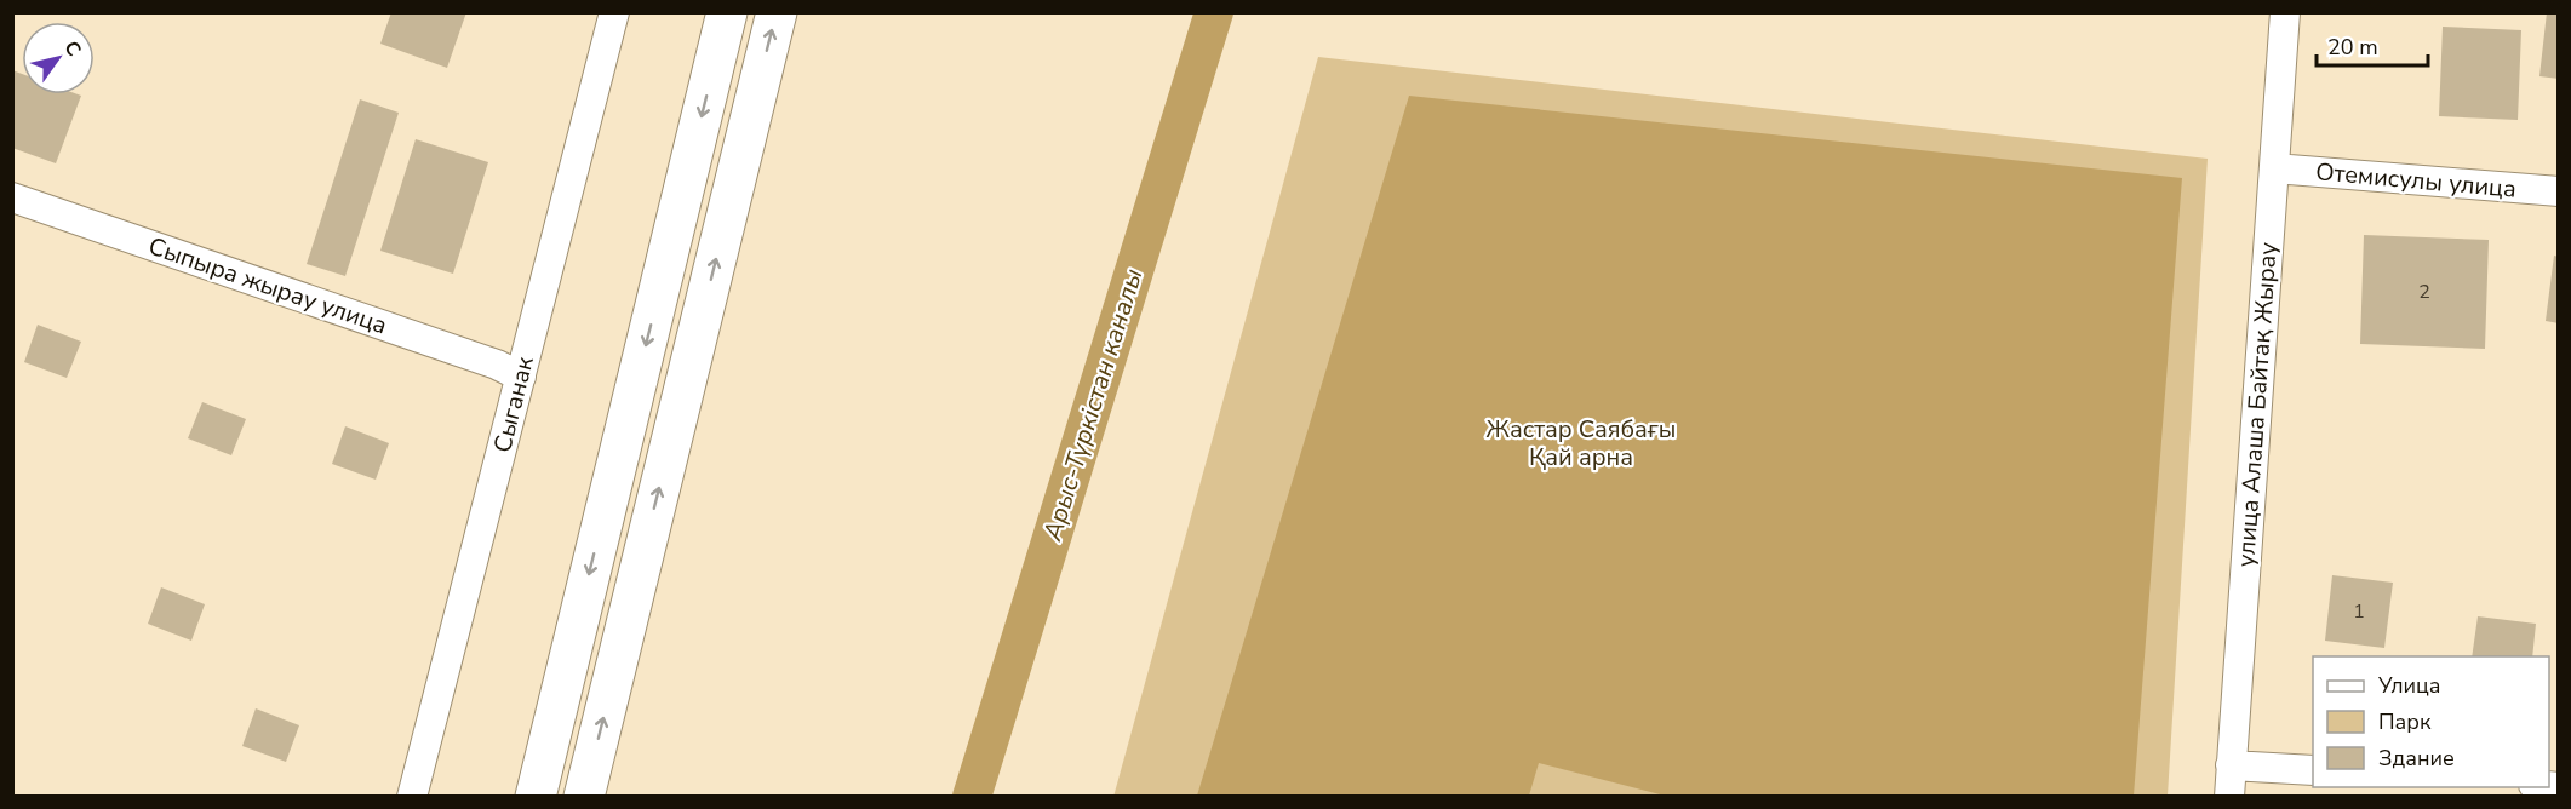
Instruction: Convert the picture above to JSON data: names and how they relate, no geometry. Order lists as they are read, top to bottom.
{
  "streets": {
    "street": [
      "Отемисулы улица",
      "Сыпыра жырау улица",
      "Сыганак",
      "улица Алаша Байтақ Жырау"
    ]
  },
  "crossings": [
    ["Отемисулы улица", "улица Алаша Байтақ Жырау"],
    ["Сыпыра жырау улица", "Сыганак"]
  ],
  "water": ["Арыс-Түркістан каналы"],
  "parks": ["Жастар Саябағы Қай арна"],
  "house_numbers": ["2", "1"],
  "legend": ["Улица", "Парк", "Здание"],
  "scale_bar": "20 m",
  "north": "top right"
}
